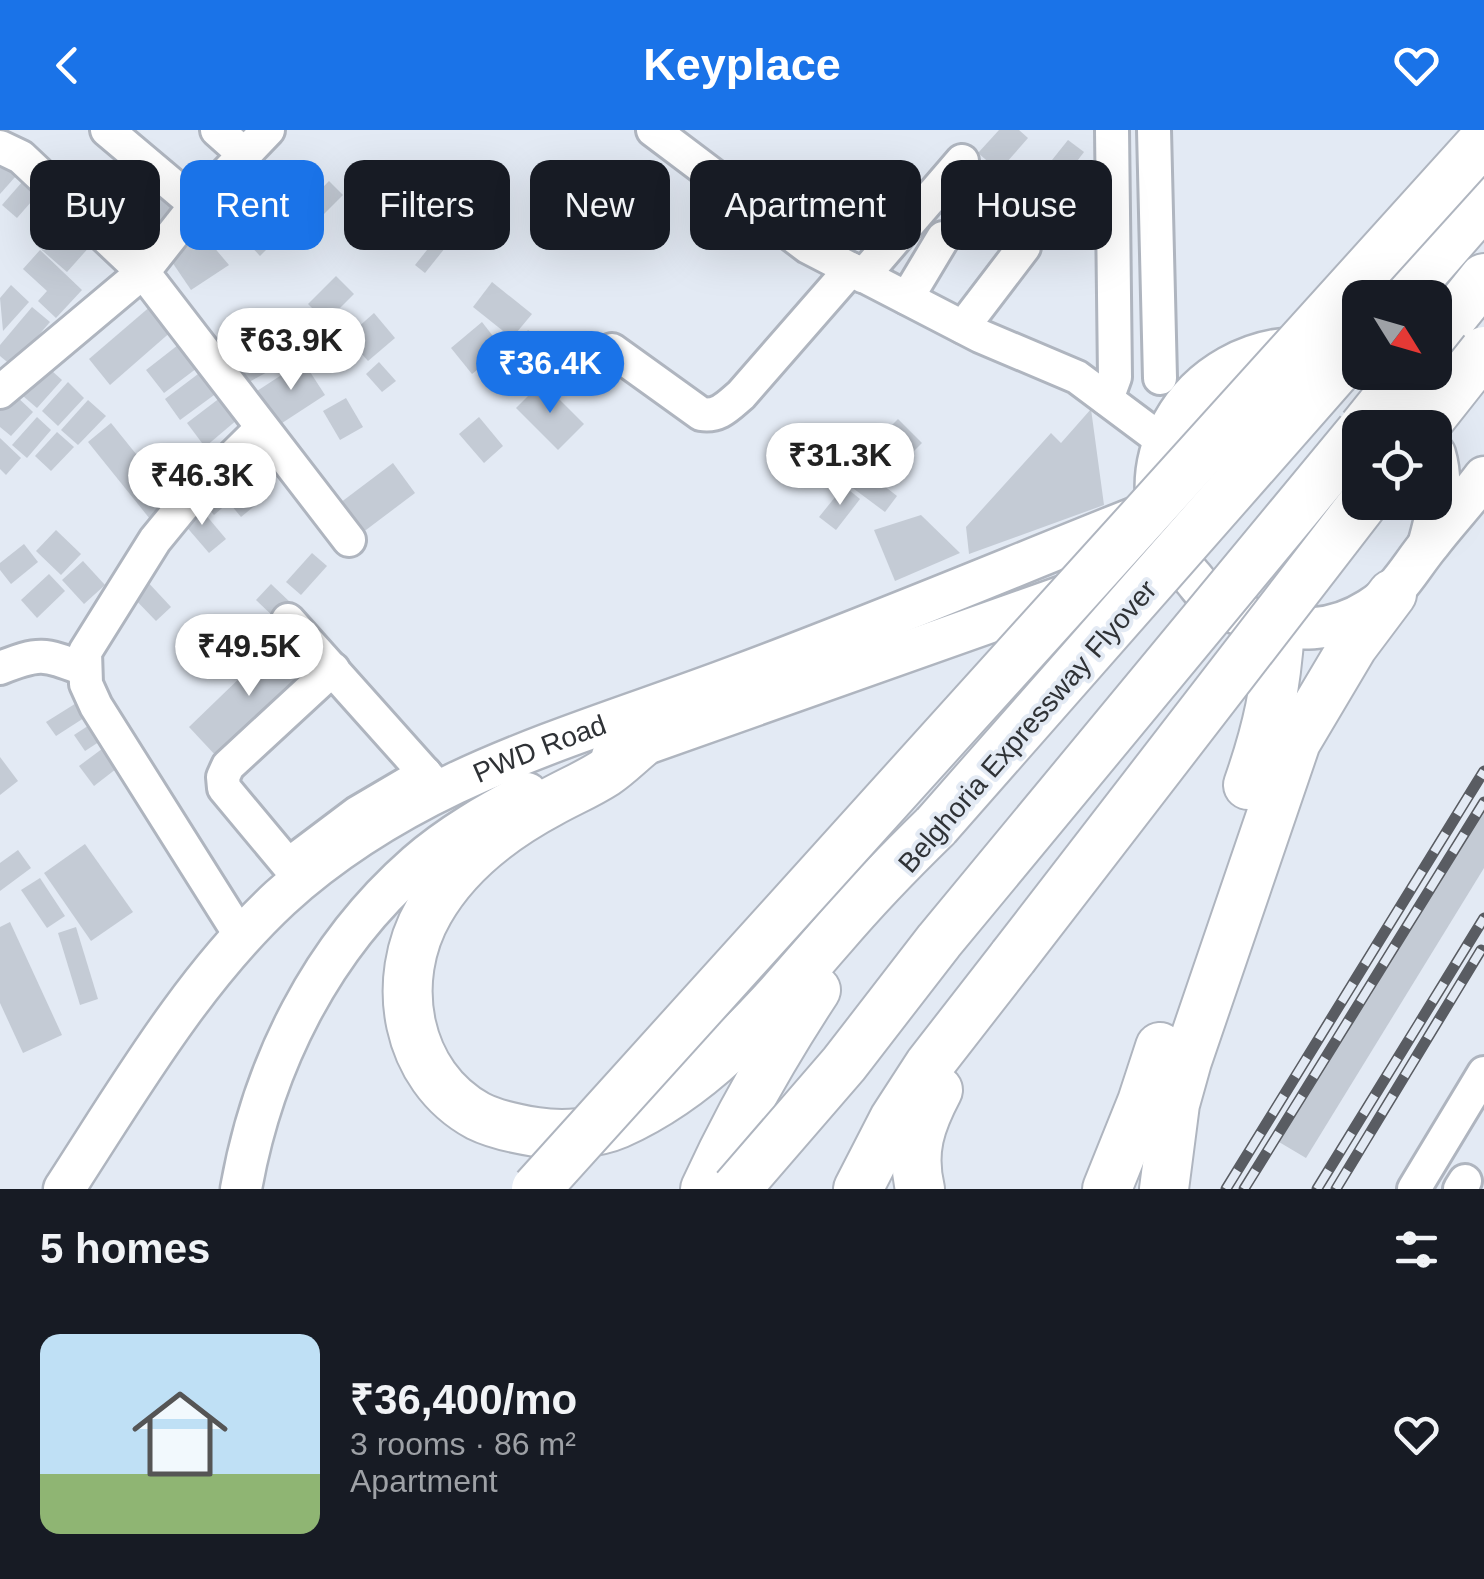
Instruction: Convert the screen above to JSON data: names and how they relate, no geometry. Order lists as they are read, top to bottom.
{
  "streets": {
    "highway": ["Belghoria Expressway Flyover"],
    "main road": ["PWD Road"]
  },
  "north": "bottom right",
  "page": {
    "header": "Keyplace",
    "chip": [
      "Buy",
      "Rent",
      "Filters",
      "New",
      "Apartment",
      "House"
    ],
    "price": [
      "₹63.9K",
      "₹36.4K",
      "₹31.3K",
      "₹46.3K",
      "₹49.5K"
    ],
    "heading": "5 homes",
    "list": [
      {
        "name": "₹36,400/mo",
        "note": "3 rooms · 86 m² · Apartment"
      }
    ]
  }
}
